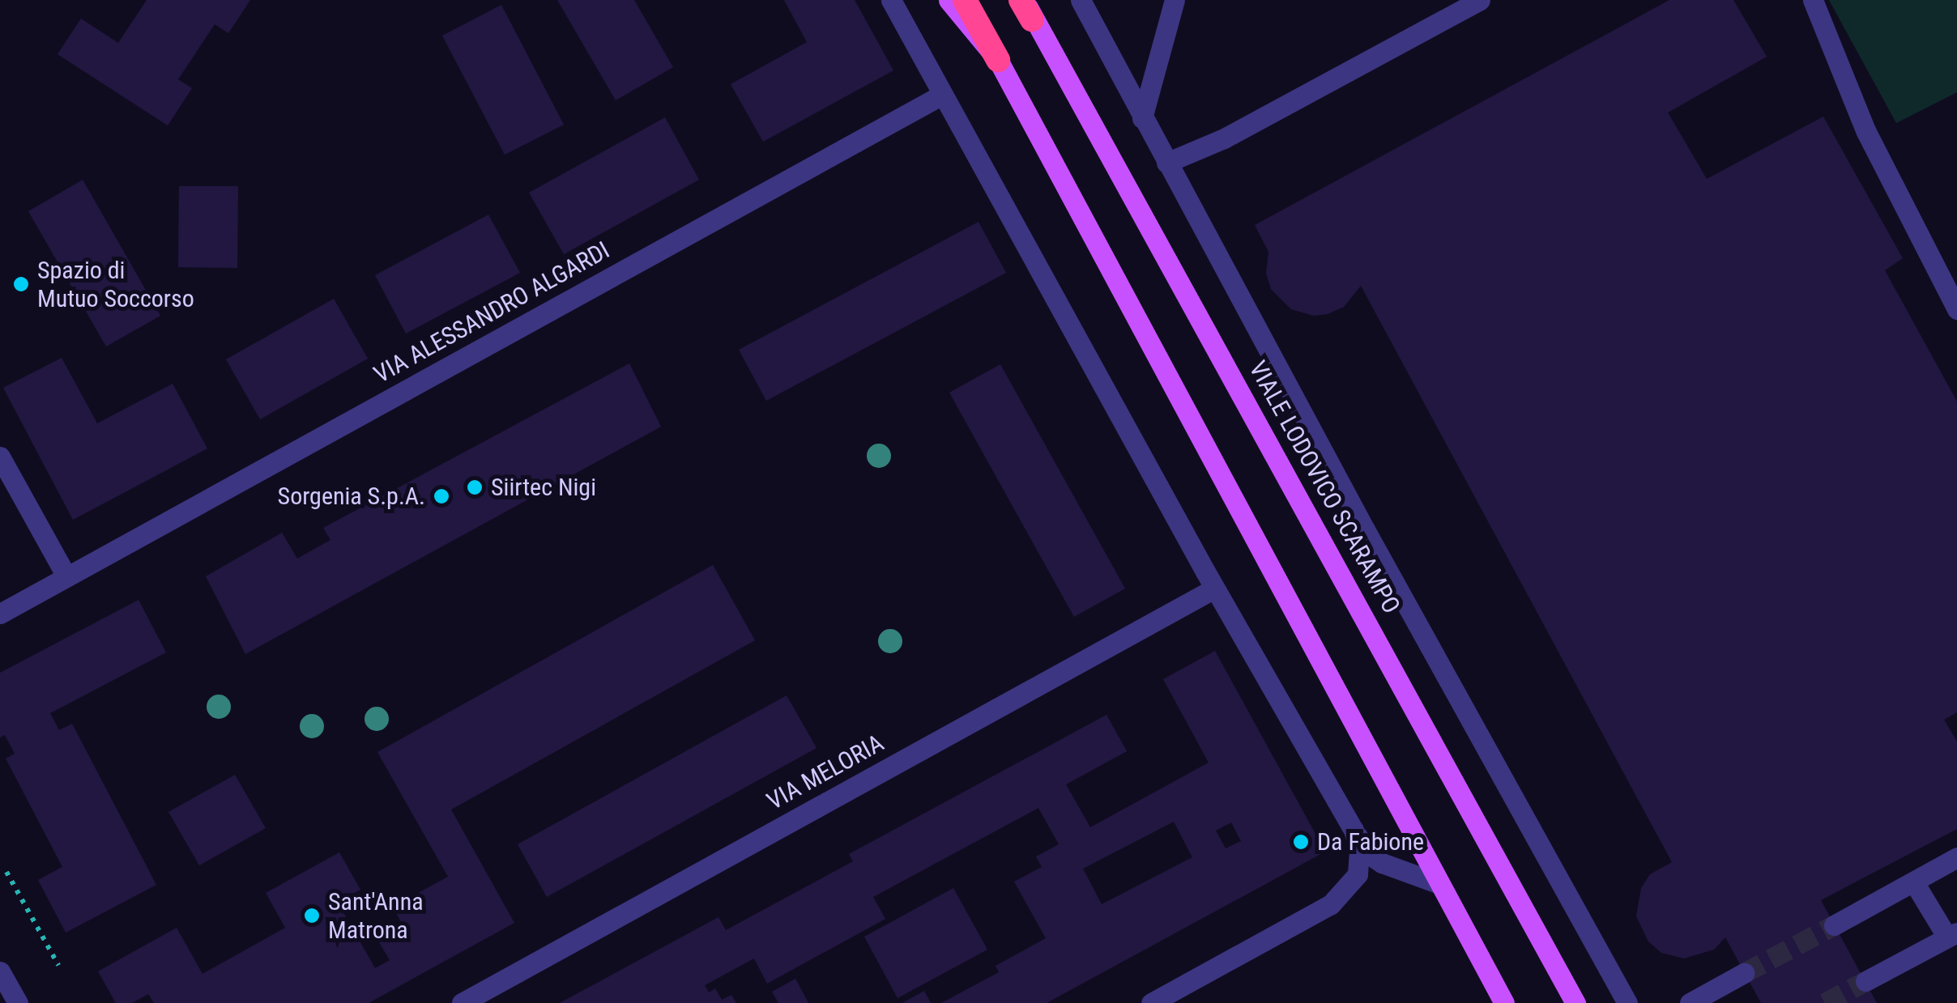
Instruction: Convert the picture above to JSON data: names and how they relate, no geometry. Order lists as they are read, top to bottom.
{
  "streets": {
    "main road": ["VIALE LODOVICO SCARAMPO"],
    "street": ["VIA ALESSANDRO ALGARDI", "VIA MELORIA"]
  },
  "places": [
    "Spazio di Mutuo Soccorso",
    "Siirtec Nigi",
    "Sorgenia S.p.A.",
    "Da Fabione",
    "Sant'Anna Matrona"
  ]
}
